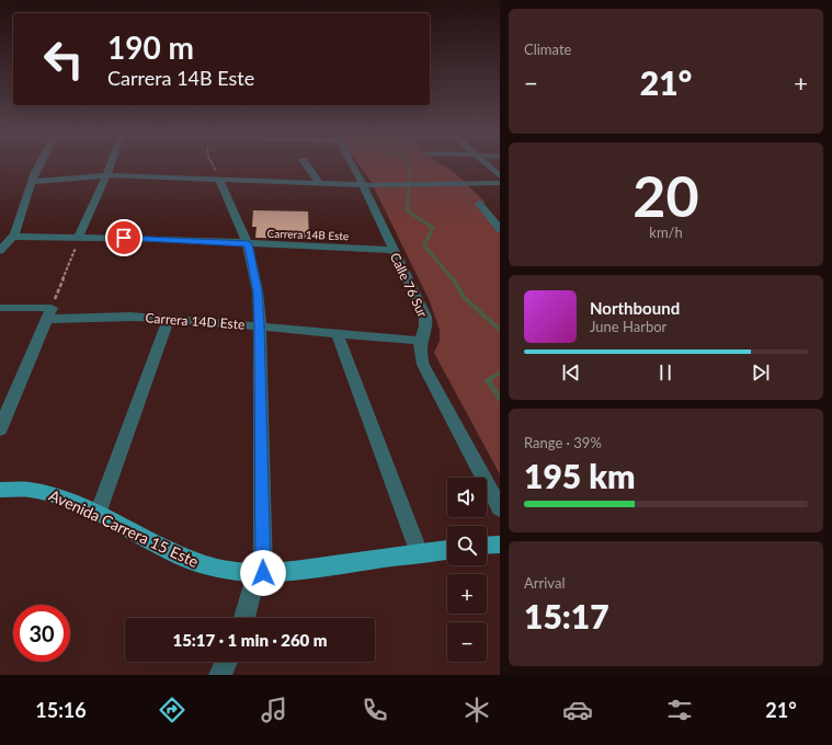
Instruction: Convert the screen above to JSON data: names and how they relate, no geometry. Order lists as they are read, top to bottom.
{
  "streets": {
    "main road": ["Avenida Carrera 15 Este"],
    "street": ["Carrera 14B Este", "Calle 76 Sur", "Carrera 14D Este"]
  },
  "crossings": [
    ["Carrera 14B Este", "Calle 76 Sur"],
    ["Calle 76 Sur", "Carrera 14D Este"]
  ],
  "page": {
    "tile": [
      "Climate",
      ["20", "km/h"],
      ["Range · 39%", "195 km"],
      ["Arrival", "15:17"]
    ],
    "turn": ["190 m", "Carrera 14B Este"],
    "heat": ["−", "21°", "+"],
    "song": ["Northbound", "June Harbor"],
    "map_buttons": ["+", "−"],
    "limit": "30",
    "trip": "15:17 · 1 min · 260 m",
    "tabs": ["15:16", "21°"]
  }
}
